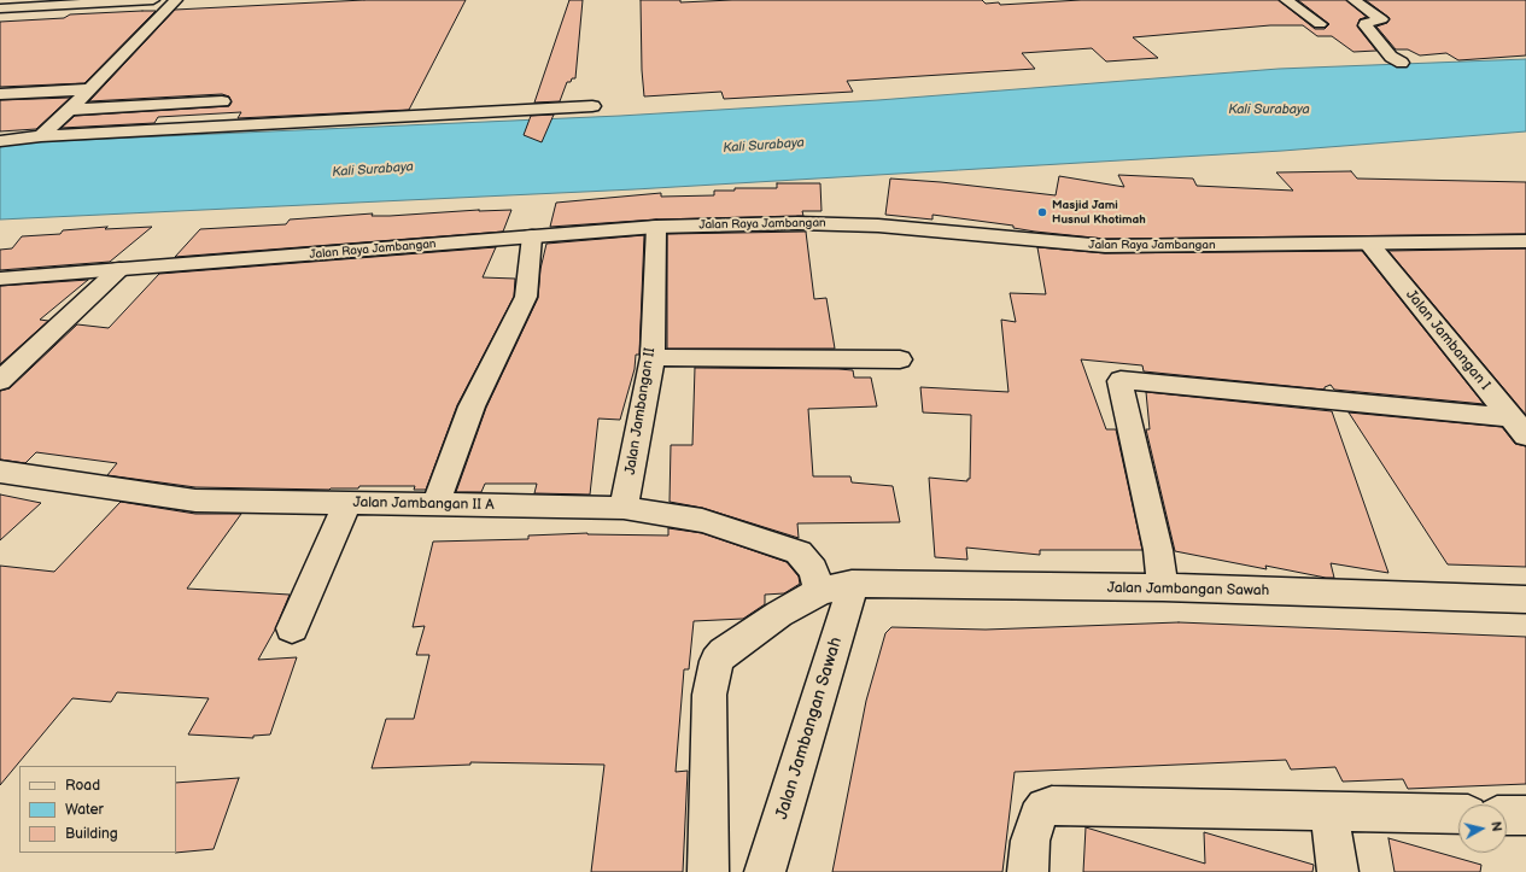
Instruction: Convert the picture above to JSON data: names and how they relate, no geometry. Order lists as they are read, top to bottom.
{
  "streets": {
    "street": [
      "Jalan Raya Jambangan",
      "Jalan Jambangan I",
      "Jalan Jambangan II",
      "Jalan Jambangan II A",
      "Jalan Jambangan Sawah"
    ]
  },
  "crossings": [
    ["Jalan Raya Jambangan", "Jalan Jambangan I"],
    ["Jalan Raya Jambangan", "Jalan Jambangan II"],
    ["Jalan Jambangan II", "Jalan Jambangan II A"],
    ["Jalan Jambangan II A", "Jalan Jambangan Sawah"]
  ],
  "water": ["Kali Surabaya"],
  "places": ["Masjid Jami Husnul Khotimah"],
  "legend": ["Road", "Water", "Building"],
  "north": "right"
}
